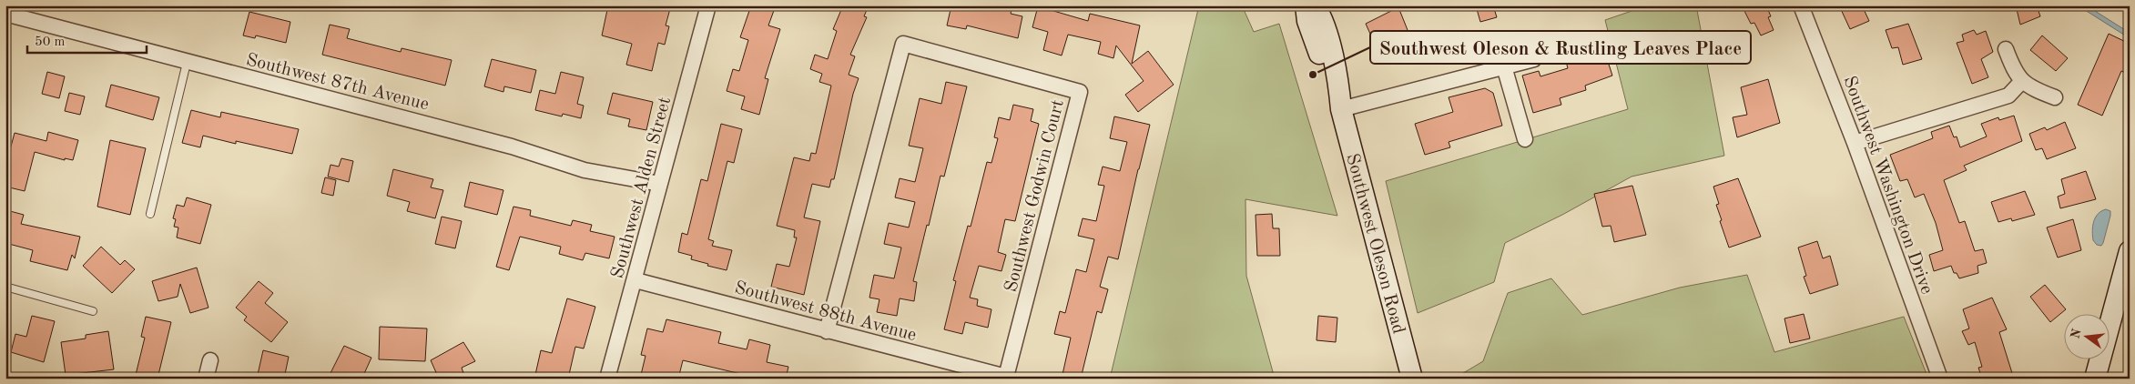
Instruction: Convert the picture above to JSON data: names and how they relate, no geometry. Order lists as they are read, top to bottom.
{
  "streets": {
    "main road": ["Southwest Oleson Road"],
    "street": [
      "Southwest 87th Avenue",
      "Southwest Washington Drive",
      "Southwest Alden Street",
      "Southwest Godwin Court",
      "Southwest 88th Avenue"
    ]
  },
  "crossings": [
    ["Southwest 87th Avenue", "Southwest Alden Street"],
    ["Southwest Alden Street", "Southwest 88th Avenue"],
    ["Southwest Godwin Court", "Southwest 88th Avenue"]
  ],
  "places": ["Southwest Oleson & Rustling Leaves Place"],
  "scale_bar": "50 m",
  "north": "left"
}
